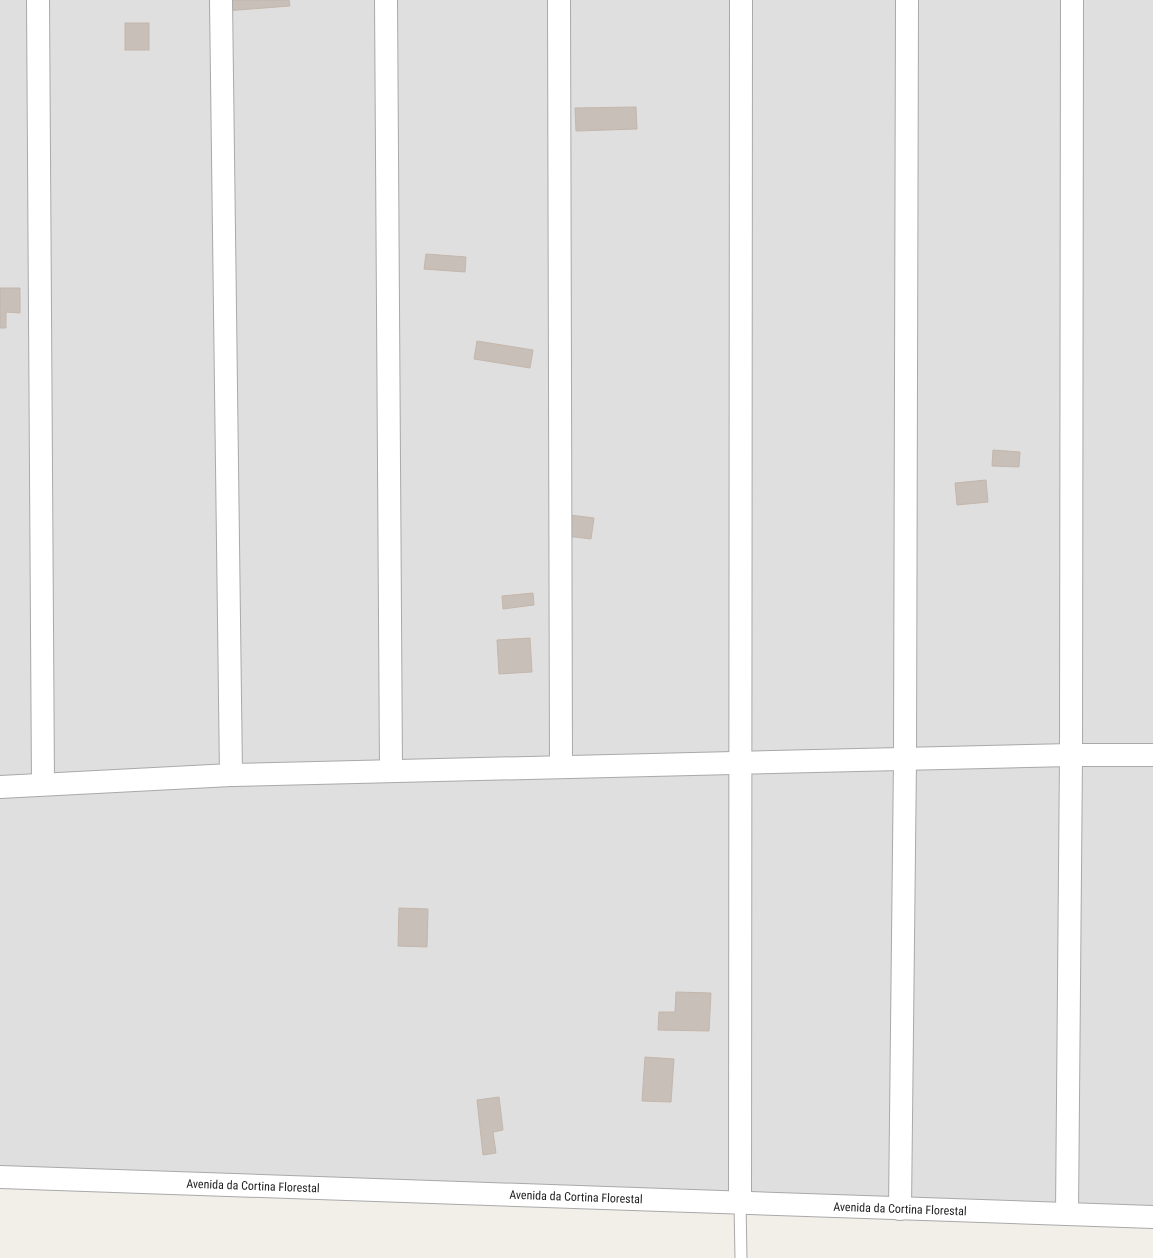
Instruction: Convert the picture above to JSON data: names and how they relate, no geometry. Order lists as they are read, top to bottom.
{
  "streets": {
    "street": ["Avenida da Cortina Florestal"]
  }
}
